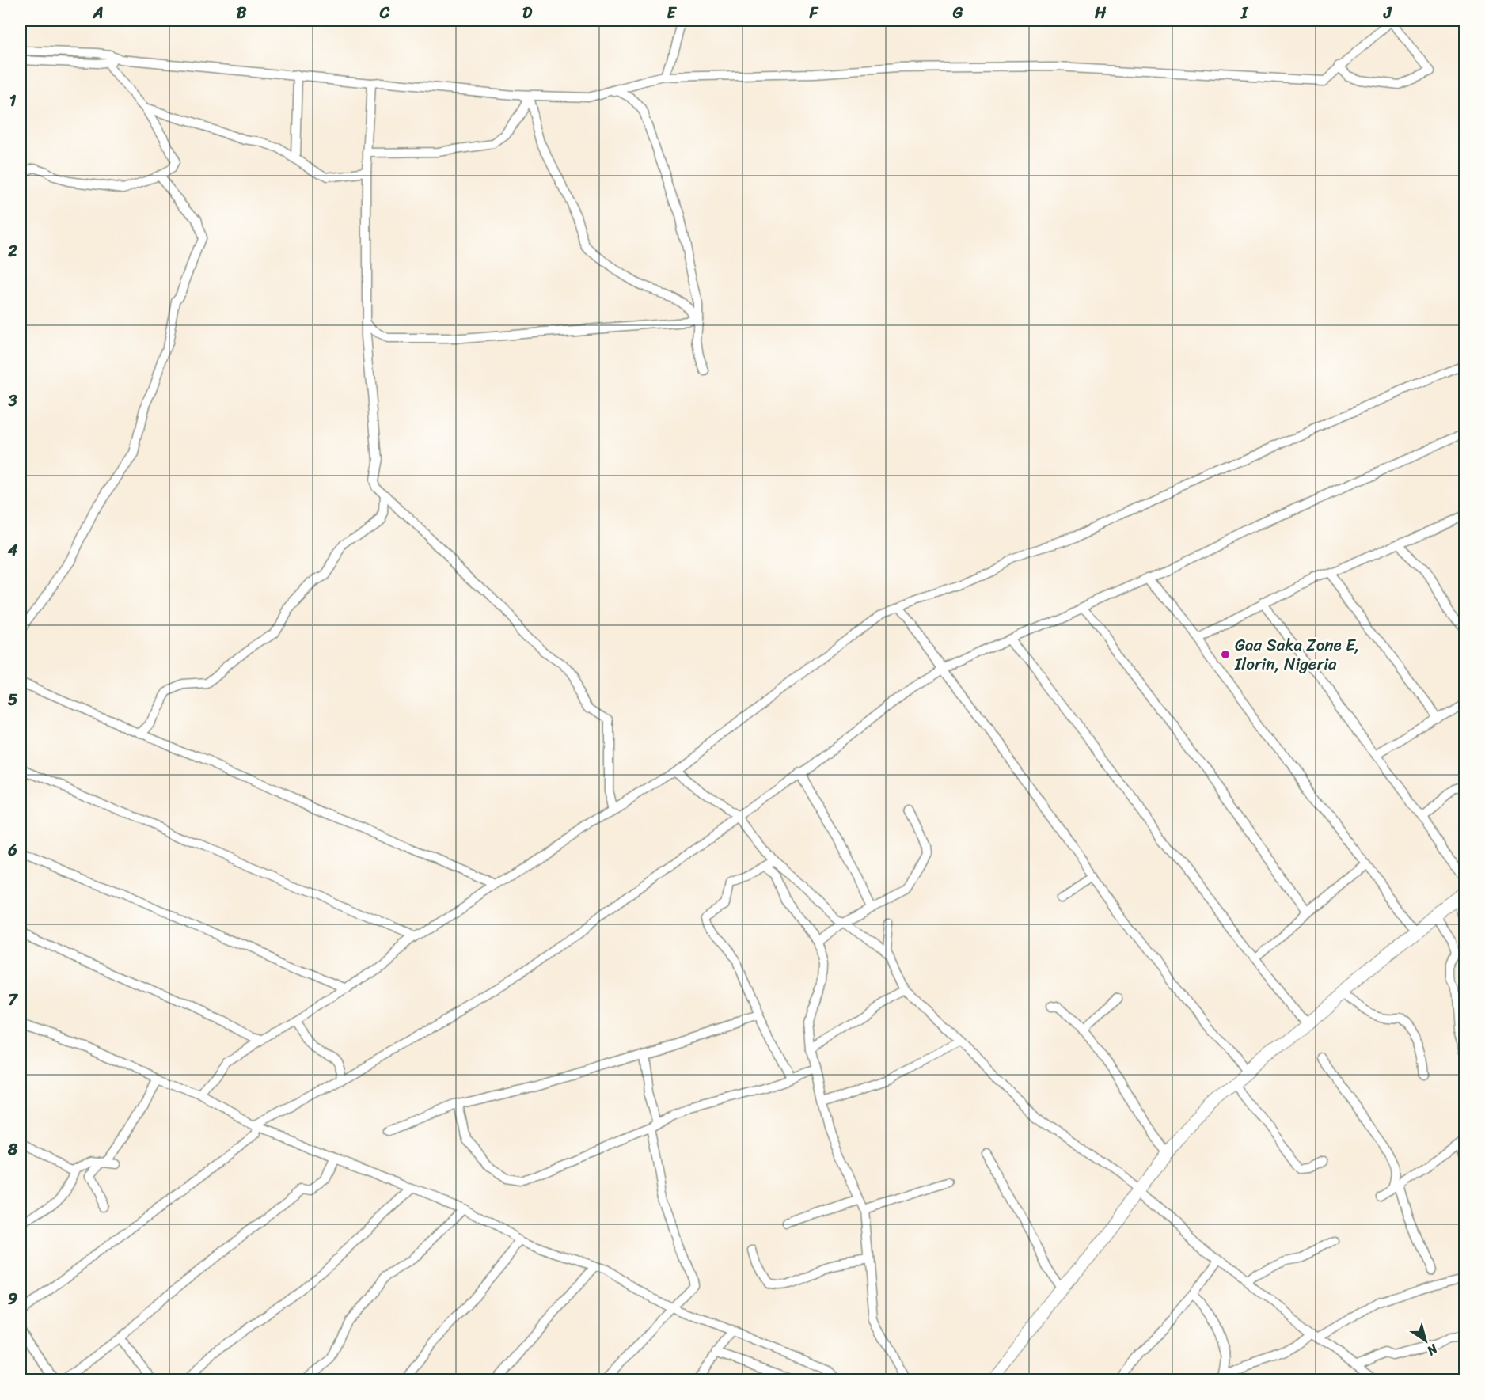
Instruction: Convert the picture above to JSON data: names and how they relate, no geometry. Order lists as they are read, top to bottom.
{
  "places": ["Gaa Saka Zone E, Ilorin, Nigeria"],
  "north": "bottom right",
  "grid": {
    "columns": [
      "A",
      "B",
      "C",
      "D",
      "E",
      "F",
      "G",
      "H",
      "I",
      "J"
    ],
    "rows": [
      "1",
      "2",
      "3",
      "4",
      "5",
      "6",
      "7",
      "8",
      "9"
    ]
  }
}
